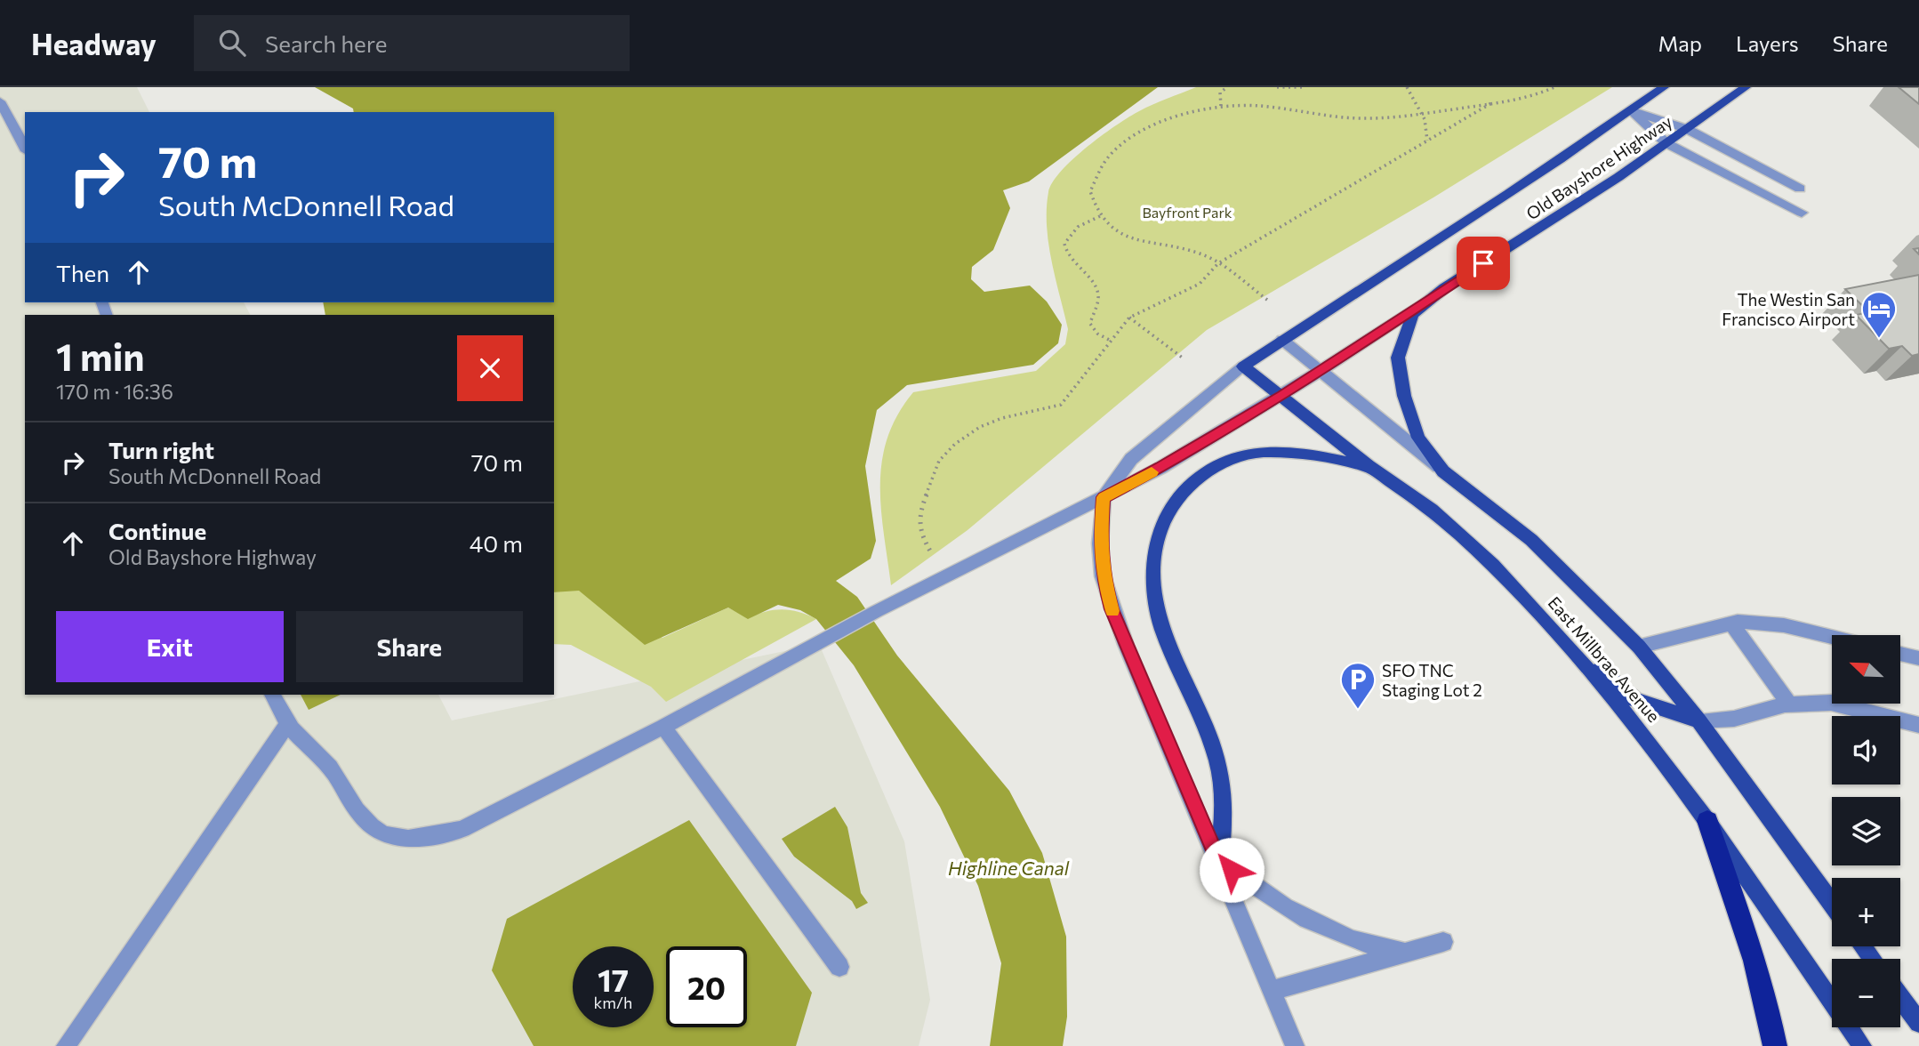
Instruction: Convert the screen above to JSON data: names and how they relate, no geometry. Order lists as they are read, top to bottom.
{
  "streets": {
    "main road": ["Old Bayshore Highway", "East Millbrae Avenue"]
  },
  "crossings": [
    ["Old Bayshore Highway", "East Millbrae Avenue"]
  ],
  "water": ["Highline Canal"],
  "parks": ["Bayfront Park"],
  "places": {
    "hotel": ["The Westin San Francisco Airport"],
    "parking": ["SFO TNC Staging Lot 2"]
  },
  "north": "top left",
  "page": {
    "header": "Headway",
    "search": "Search here",
    "nav": ["Map", "Layers", "Share"],
    "turn": ["70 m", "South McDonnell Road"],
    "then": "Then",
    "heading": ["1 min", "170 m · 16:36"],
    "list": [
      {
        "name": "Turn right",
        "note": "South McDonnell Road",
        "value": "70 m"
      },
      {
        "name": "Continue",
        "note": "Old Bayshore Highway",
        "value": "40 m"
      }
    ],
    "buttons": ["Exit", "Share"],
    "map_buttons": ["+", "−"],
    "speed": "17 km/h",
    "limit": "20"
  }
}
